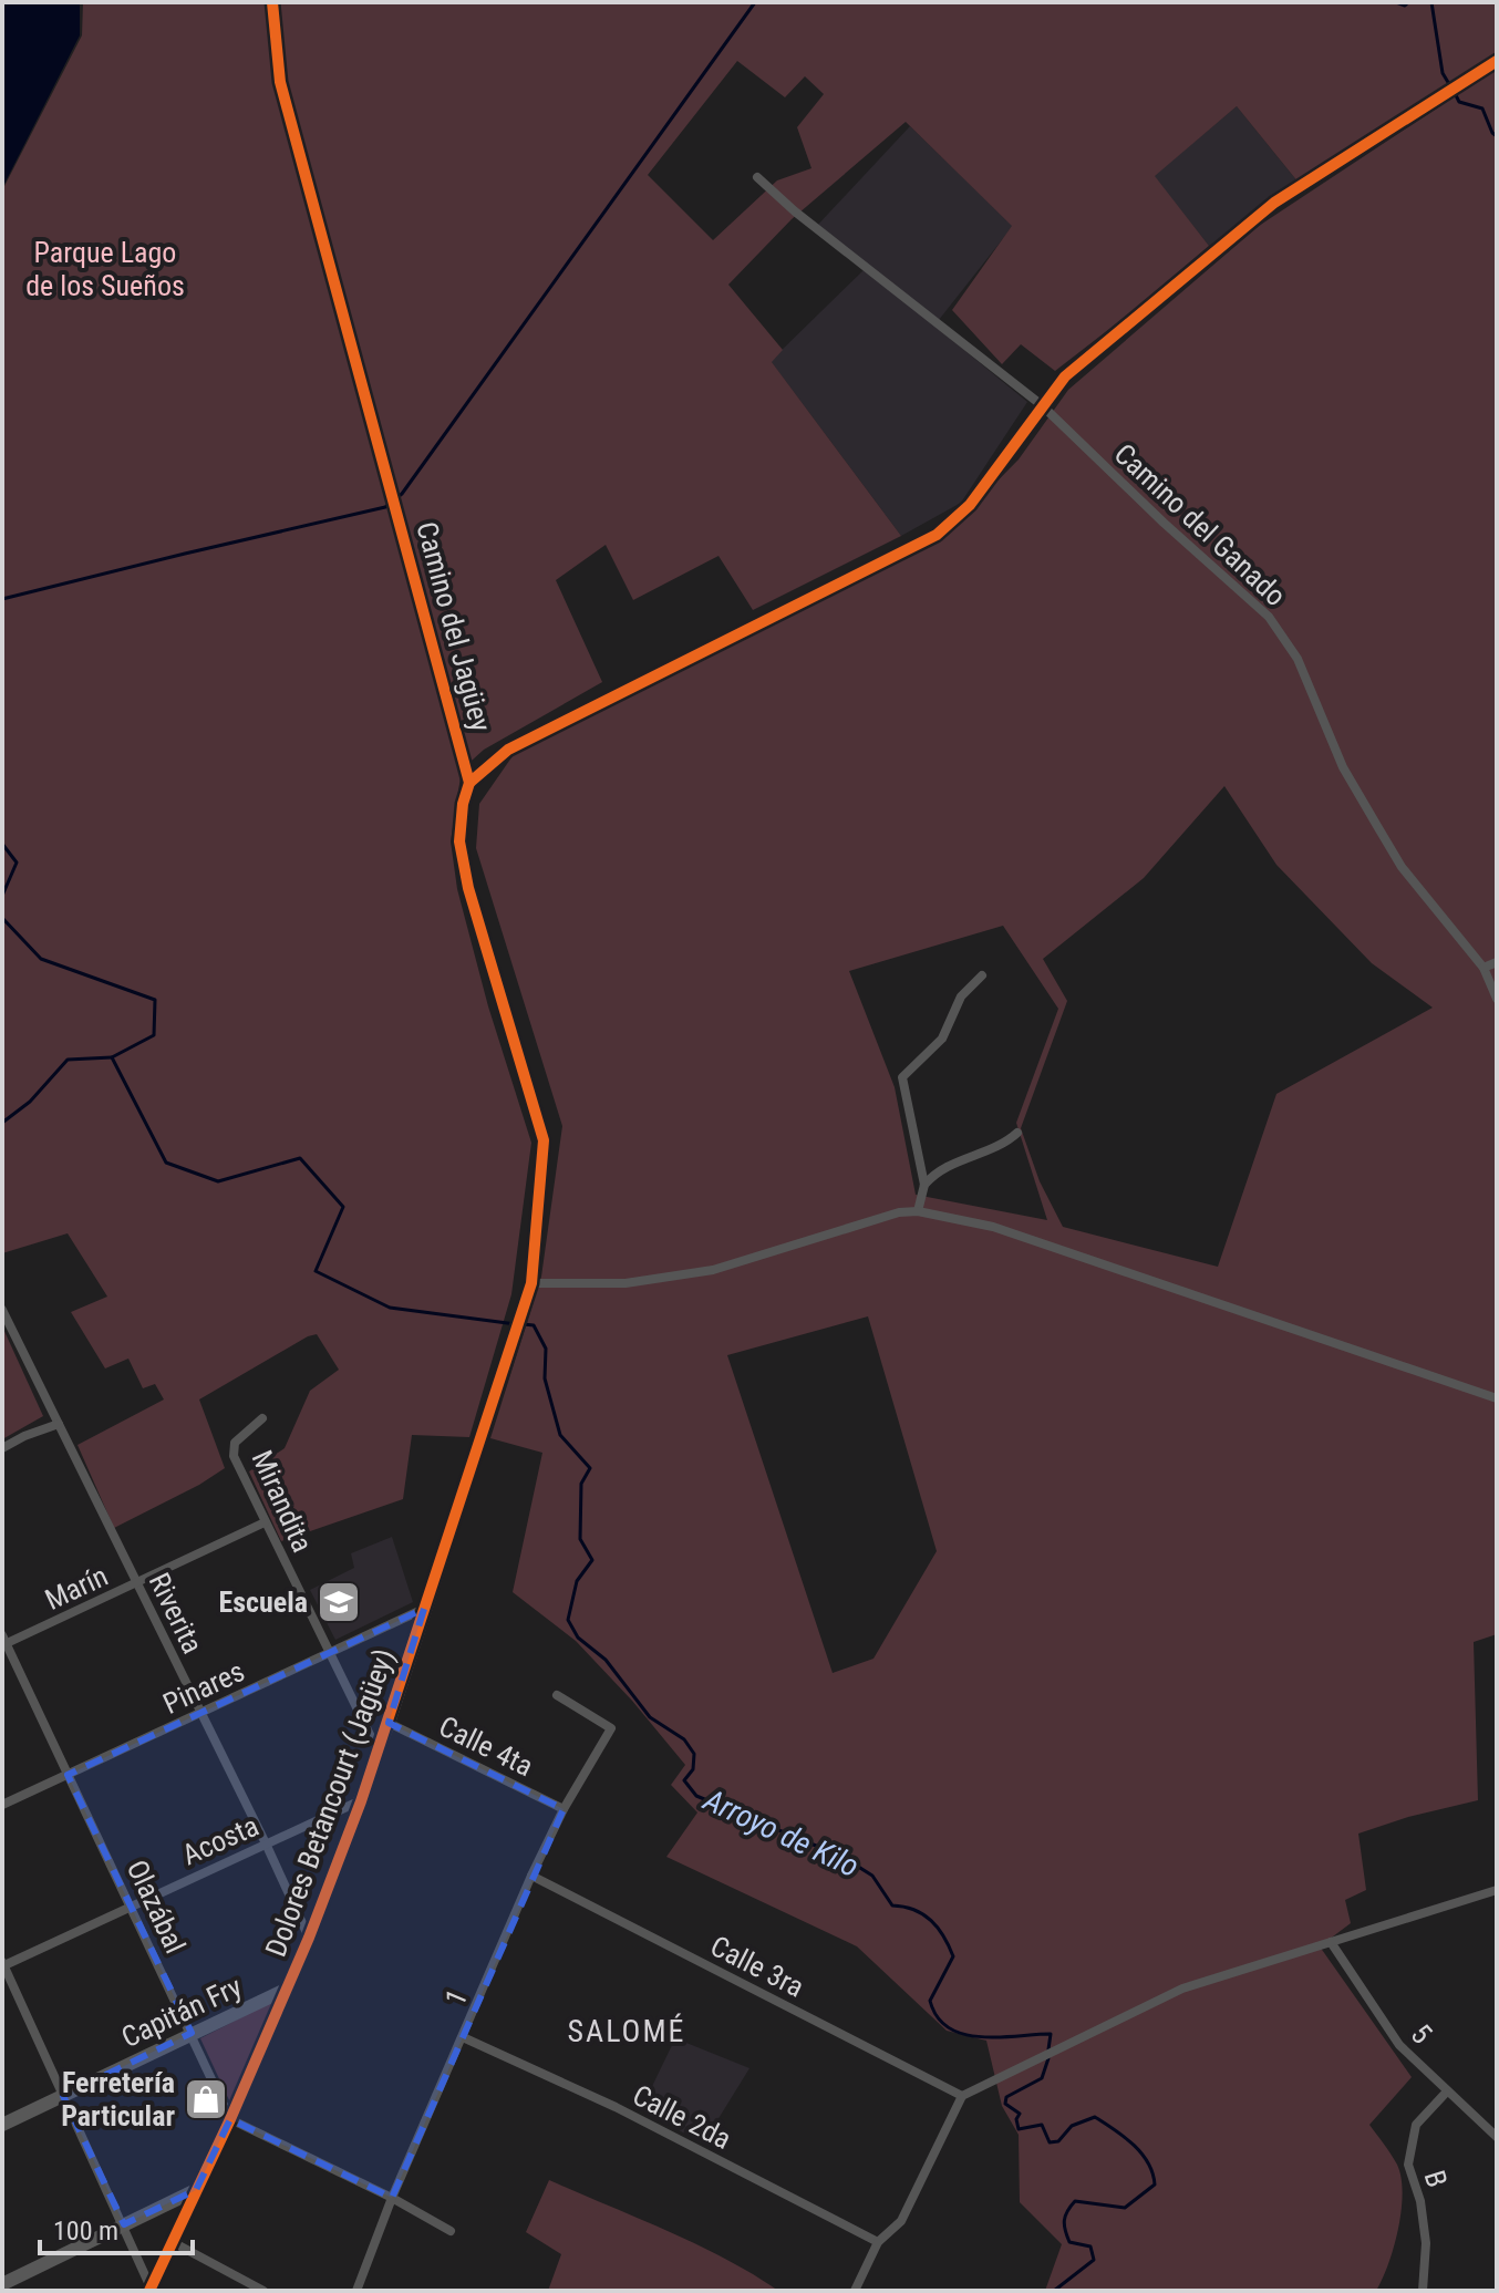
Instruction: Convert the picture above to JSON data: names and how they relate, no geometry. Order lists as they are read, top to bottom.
{
  "streets": {
    "street": [
      "Camino del Ganado",
      "Camino del Jagüey",
      "Mirandita",
      "Marín",
      "Riverita",
      "Pinares",
      "Calle 4ta",
      "Dolores Betancourt (Jagüey)",
      "Acosta",
      "Olazábal",
      "Calle 3ra",
      "1",
      "Capitán Fry",
      "5",
      "Calle 2da",
      "B"
    ]
  },
  "crossings": [
    ["Camino del Jagüey", "Dolores Betancourt (Jagüey)"],
    ["Mirandita", "Marín"],
    ["Mirandita", "Pinares"],
    ["Mirandita", "Dolores Betancourt (Jagüey)"],
    ["Marín", "Riverita"],
    ["Marín", "Olazábal"],
    ["Riverita", "Pinares"],
    ["Riverita", "Dolores Betancourt (Jagüey)"],
    ["Riverita", "Acosta"],
    ["Pinares", "Dolores Betancourt (Jagüey)"],
    ["Pinares", "Olazábal"],
    ["Calle 4ta", "Dolores Betancourt (Jagüey)"],
    ["Calle 4ta", "1"],
    ["Dolores Betancourt (Jagüey)", "Acosta"],
    ["Dolores Betancourt (Jagüey)", "Olazábal"],
    ["Dolores Betancourt (Jagüey)", "Capitán Fry"],
    ["Acosta", "Olazábal"],
    ["Olazábal", "Capitán Fry"],
    ["Calle 3ra", "1"],
    ["1", "Calle 2da"],
    ["5", "B"]
  ],
  "districts": ["SALOMÉ"],
  "water": ["Arroyo de Kilo"],
  "parks": ["Parque Lago de los Sueños"],
  "places": {
    "school or university": ["Escuela"],
    "shop": ["Ferretería Particular"]
  },
  "scale_bar": "100 m"
}
